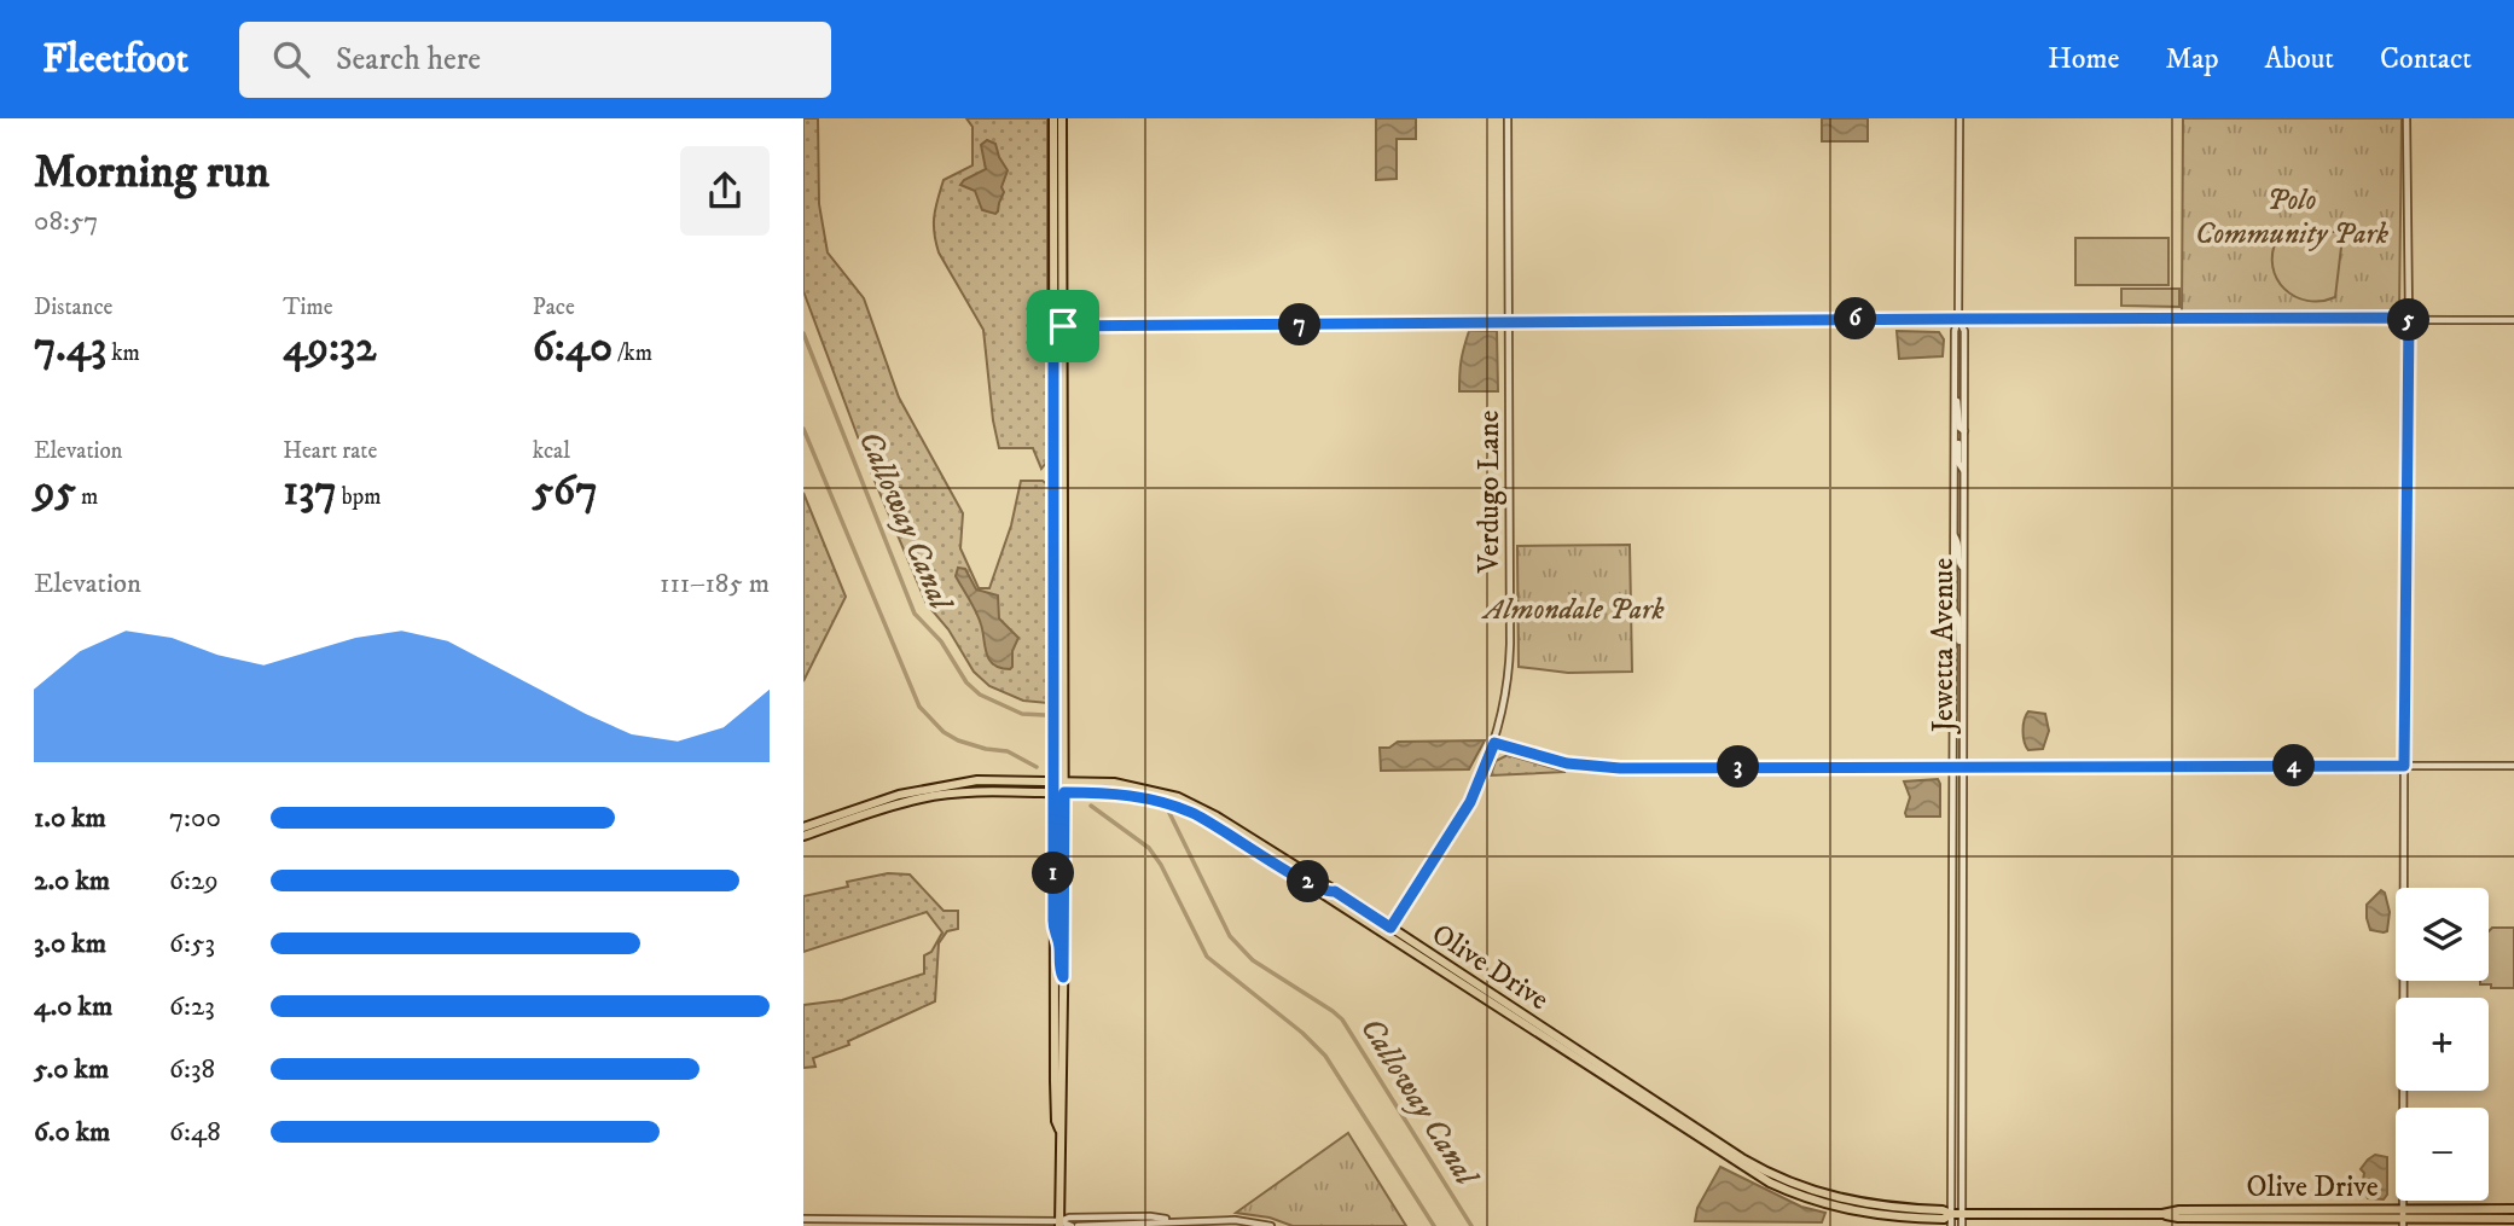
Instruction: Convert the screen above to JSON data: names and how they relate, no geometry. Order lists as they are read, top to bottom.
{
  "streets": {
    "main road": ["Olive Drive"],
    "street": ["Verdugo Lane", "Jewetta Avenue"]
  },
  "crossings": [
    ["Verdugo Lane", "Olive Drive"],
    ["Jewetta Avenue", "Olive Drive"]
  ],
  "water": ["Calloway Canal"],
  "parks": ["Polo Community Park", "Almondale Park"],
  "page": {
    "header": "Fleetfoot",
    "search": "Search here",
    "nav": [
      "Home",
      "Map",
      "About",
      "Contact"
    ],
    "heading": ["Morning run", "08:57"],
    "stats": [
      ["Distance", "7.43 km"],
      ["Time", "49:32"],
      ["Pace", "6:40 /km"],
      ["Elevation", "95 m"],
      ["Heart rate", "137 bpm"],
      ["kcal", "567"]
    ],
    "pins": [
      "6",
      "5",
      "7",
      "4",
      "3",
      "1",
      "2"
    ],
    "chart": ["Elevation", "111–185 m"],
    "list": [
      {
        "name": "1.0 km",
        "note": "7:00"
      },
      {
        "name": "2.0 km",
        "note": "6:29"
      },
      {
        "name": "3.0 km",
        "note": "6:53"
      },
      {
        "name": "4.0 km",
        "note": "6:23"
      },
      {
        "name": "5.0 km",
        "note": "6:38"
      },
      {
        "name": "6.0 km",
        "note": "6:48"
      }
    ],
    "map_buttons": ["+", "−"]
  }
}
